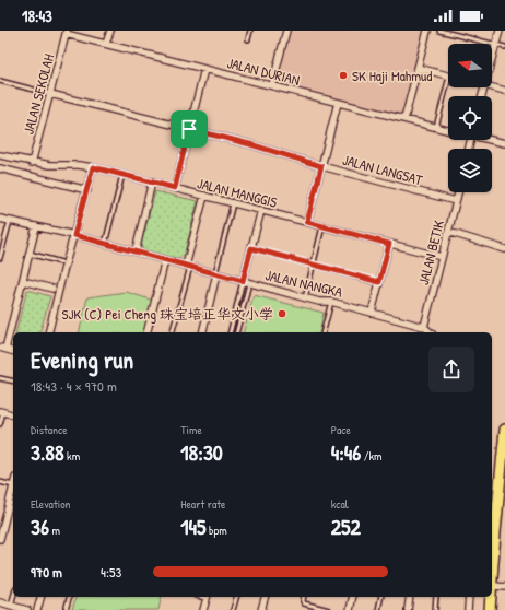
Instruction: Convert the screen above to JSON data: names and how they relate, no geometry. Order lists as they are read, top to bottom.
{
  "streets": {
    "street": [
      "JALAN DURIAN",
      "JALAN SEKOLAH",
      "JALAN LANGSAT",
      "JALAN MANGGIS",
      "JALAN BETIK",
      "JALAN NANGKA"
    ]
  },
  "crossings": [
    ["JALAN DURIAN", "JALAN SEKOLAH"],
    ["JALAN SEKOLAH", "JALAN LANGSAT"],
    ["JALAN SEKOLAH", "JALAN MANGGIS"],
    ["JALAN LANGSAT", "JALAN BETIK"],
    ["JALAN MANGGIS", "JALAN BETIK"],
    ["JALAN BETIK", "JALAN NANGKA"]
  ],
  "places": ["SK Haji Mahmud", "SJK (C) Pei Cheng 珠宝培正华文小学"],
  "north": "left",
  "page": {
    "status": "18:43",
    "heading": ["Evening run", "18:43 · 4 × 970 m"],
    "stats": [
      ["Distance", "3.88 km"],
      ["Time", "18:30"],
      ["Pace", "4:46 /km"],
      ["Elevation", "36 m"],
      ["Heart rate", "145 bpm"],
      ["kcal", "252"]
    ],
    "list": [
      {
        "name": "970 m",
        "note": "4:53"
      }
    ]
  }
}
